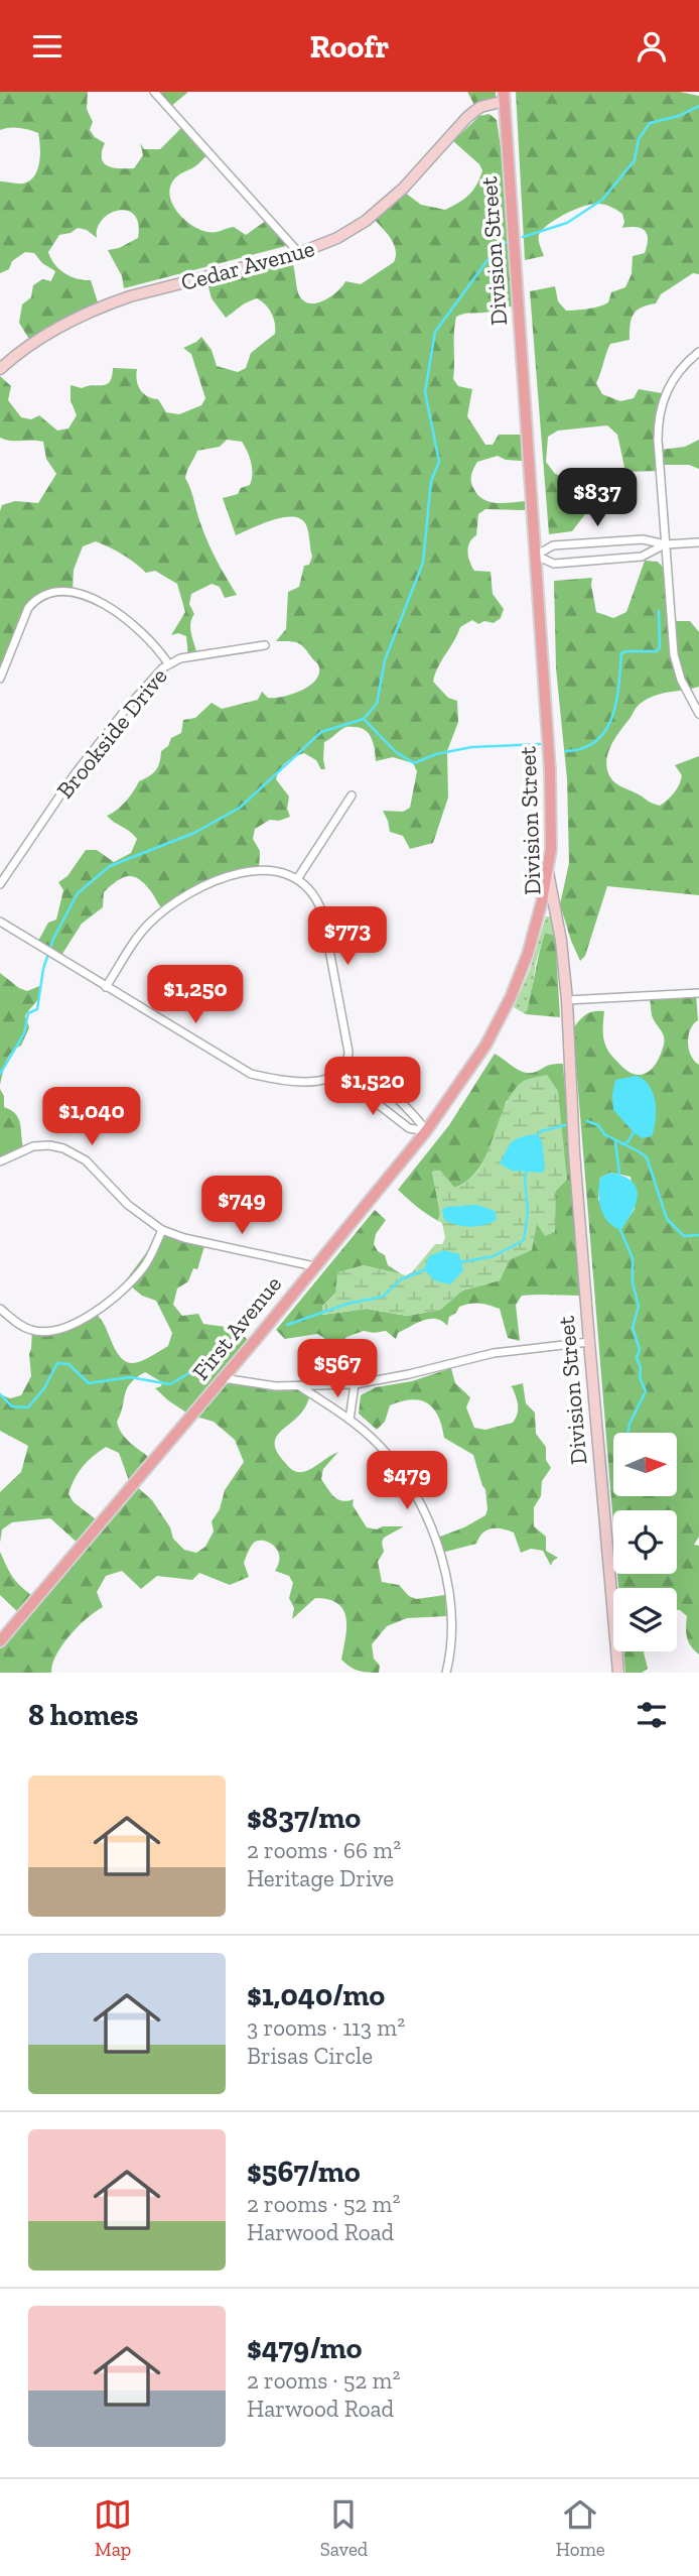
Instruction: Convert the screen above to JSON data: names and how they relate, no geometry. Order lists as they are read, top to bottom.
{
  "streets": {
    "main road": ["Division Street", "Cedar Avenue", "First Avenue"],
    "street": ["Brookside Drive"]
  },
  "crossings": [
    ["Division Street", "Cedar Avenue"],
    ["Division Street", "First Avenue"]
  ],
  "north": "right",
  "page": {
    "header": "Roofr",
    "price": [
      "$837",
      "$773",
      "$1,250",
      "$1,520",
      "$1,040",
      "$749",
      "$567",
      "$479"
    ],
    "heading": "8 homes",
    "list": [
      {
        "name": "$837/mo",
        "note": "2 rooms · 66 m² · Heritage Drive"
      },
      {
        "name": "$1,040/mo",
        "note": "3 rooms · 113 m² · Brisas Circle"
      },
      {
        "name": "$567/mo",
        "note": "2 rooms · 52 m² · Harwood Road"
      },
      {
        "name": "$479/mo",
        "note": "2 rooms · 52 m² · Harwood Road"
      }
    ],
    "tabs": ["Map", "Saved", "Home"]
  }
}
